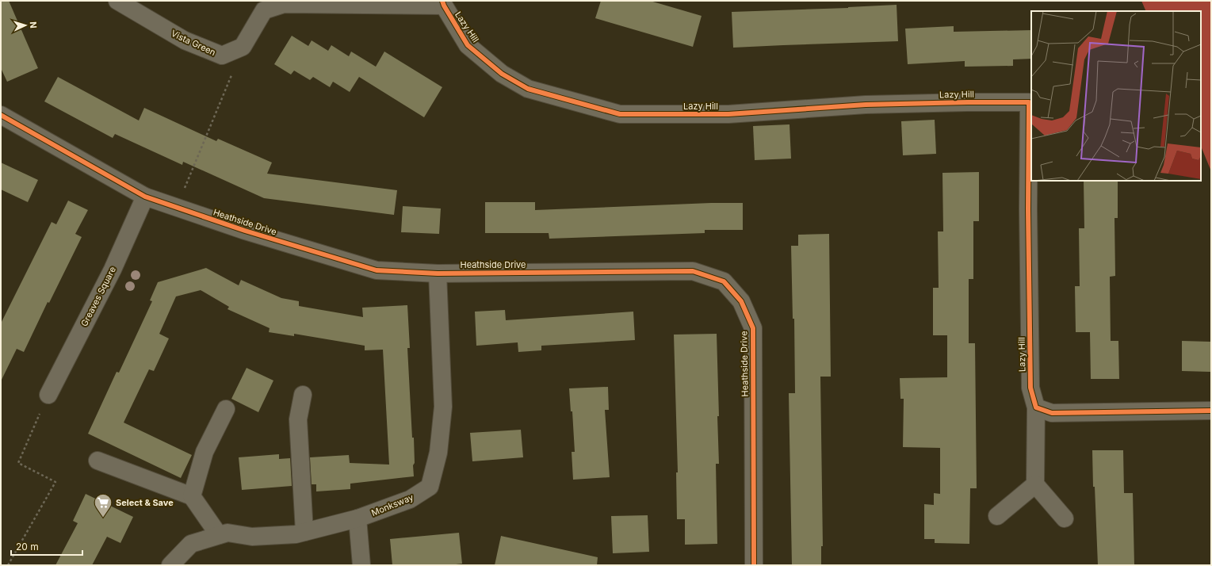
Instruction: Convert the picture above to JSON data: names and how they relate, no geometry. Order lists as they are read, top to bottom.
{
  "streets": {
    "street": [
      "Lazy Hill",
      "Vista Green",
      "Heathside Drive",
      "Greaves Square",
      "Monksway"
    ]
  },
  "crossings": [
    ["Heathside Drive", "Greaves Square"],
    ["Heathside Drive", "Monksway"]
  ],
  "places": {
    "supermarket": ["Select & Save"]
  },
  "scale_bar": "20 m",
  "north": "right"
}
